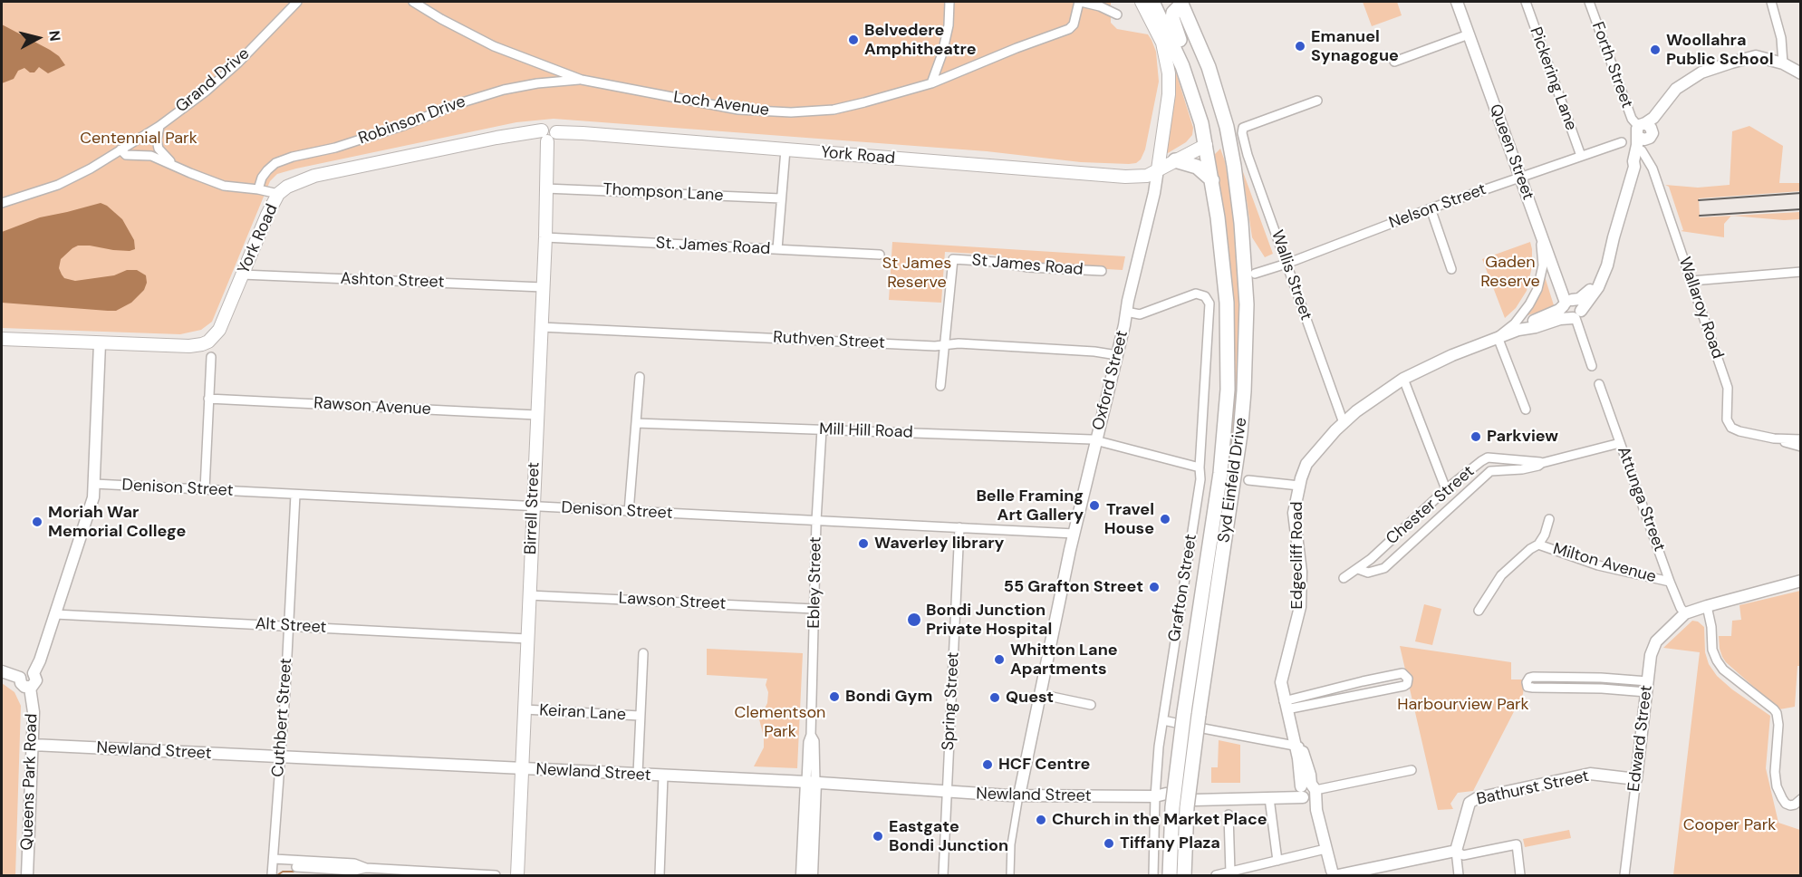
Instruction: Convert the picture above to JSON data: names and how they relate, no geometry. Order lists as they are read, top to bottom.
{
  "streets": {
    "main road": ["York Road", "Syd Einfeld Drive", "Birrell Street"],
    "street": [
      "Forth Street",
      "Pickering Lane",
      "Grand Drive",
      "Loch Avenue",
      "Robinson Drive",
      "Queen Street",
      "Thompson Lane",
      "Nelson Street",
      "St. James Road",
      "St James Road",
      "Wallis Street",
      "Ashton Street",
      "Wallaroy Road",
      "Ruthven Street",
      "Oxford Street",
      "Rawson Avenue",
      "Mill Hill Road",
      "Denison Street",
      "Attunga Street",
      "Chester Street",
      "Edgecliff Road",
      "Milton Avenue",
      "Ebley Street",
      "Grafton Street",
      "Lawson Street",
      "Alt Street",
      "Spring Street",
      "Keiran Lane",
      "Cuthbert Street",
      "Edward Street",
      "Newland Street",
      "Queens Park Road",
      "Bathurst Street"
    ]
  },
  "crossings": [
    ["Forth Street", "Wallaroy Road"],
    ["Forth Street", "Edgecliff Road"],
    ["Pickering Lane", "Nelson Street"],
    ["Loch Avenue", "Robinson Drive"],
    ["Queen Street", "Nelson Street"],
    ["Queen Street", "Edgecliff Road"],
    ["York Road", "Ashton Street"],
    ["York Road", "Oxford Street"],
    ["York Road", "Birrell Street"],
    ["Thompson Lane", "Birrell Street"],
    ["Nelson Street", "Wallis Street"],
    ["St. James Road", "Birrell Street"],
    ["St James Road", "Ruthven Street"],
    ["Wallis Street", "Edgecliff Road"],
    ["Ashton Street", "Birrell Street"],
    ["Wallaroy Road", "Edgecliff Road"],
    ["Ruthven Street", "Oxford Street"],
    ["Ruthven Street", "Birrell Street"],
    ["Oxford Street", "Mill Hill Road"],
    ["Oxford Street", "Denison Street"],
    ["Oxford Street", "Grafton Street"],
    ["Oxford Street", "Newland Street"],
    ["Rawson Avenue", "Birrell Street"],
    ["Mill Hill Road", "Ebley Street"],
    ["Mill Hill Road", "Grafton Street"],
    ["Denison Street", "Birrell Street"],
    ["Denison Street", "Ebley Street"],
    ["Denison Street", "Spring Street"],
    ["Denison Street", "Cuthbert Street"],
    ["Attunga Street", "Chester Street"],
    ["Attunga Street", "Milton Avenue"],
    ["Attunga Street", "Edward Street"],
    ["Birrell Street", "Lawson Street"],
    ["Birrell Street", "Alt Street"],
    ["Birrell Street", "Keiran Lane"],
    ["Birrell Street", "Newland Street"],
    ["Ebley Street", "Lawson Street"],
    ["Ebley Street", "Newland Street"],
    ["Grafton Street", "Newland Street"],
    ["Alt Street", "Cuthbert Street"],
    ["Spring Street", "Newland Street"],
    ["Cuthbert Street", "Newland Street"],
    ["Edward Street", "Bathurst Street"],
    ["Newland Street", "Queens Park Road"]
  ],
  "parks": [
    "Centennial Park",
    "Gaden Reserve",
    "St James Reserve",
    "Harbourview Park",
    "Clementson Park",
    "Cooper Park"
  ],
  "places": [
    "Belvedere Amphitheatre",
    "Emanuel Synagogue",
    "Woollahra Public School",
    "Parkview",
    "Belle Framing Art Gallery",
    "Travel House",
    "Moriah War Memorial College",
    "Waverley library",
    "55 Grafton Street",
    "Bondi Junction Private Hospital",
    "Whitton Lane Apartments",
    "Bondi Gym",
    "Quest",
    "HCF Centre",
    "Church in the Market Place",
    "Eastgate Bondi Junction",
    "Tiffany Plaza"
  ],
  "north": "right"
}
